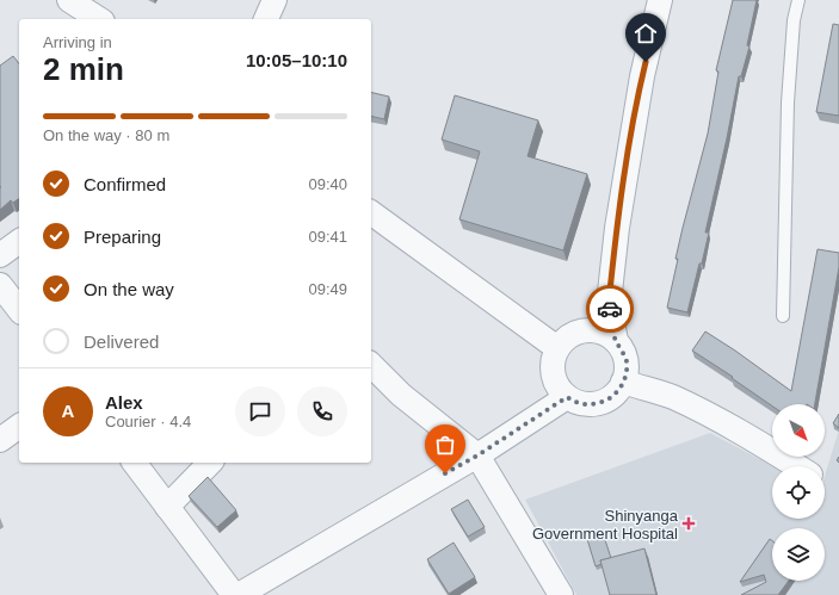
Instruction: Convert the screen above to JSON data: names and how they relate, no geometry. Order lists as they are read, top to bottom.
{
  "places": {
    "health": ["Shinyanga Government Hospital"]
  },
  "north": "bottom right",
  "page": {
    "heading": ["2 min", "Arriving in", "10:05–10:10"],
    "panel": ["Alex", "Courier · 4.4"],
    "bar": "On the way · 80 m",
    "list": [
      ["Confirmed", "09:40"],
      ["Preparing", "09:41"],
      ["On the way", "09:49"],
      "Delivered"
    ],
    "round": "A"
  }
}
